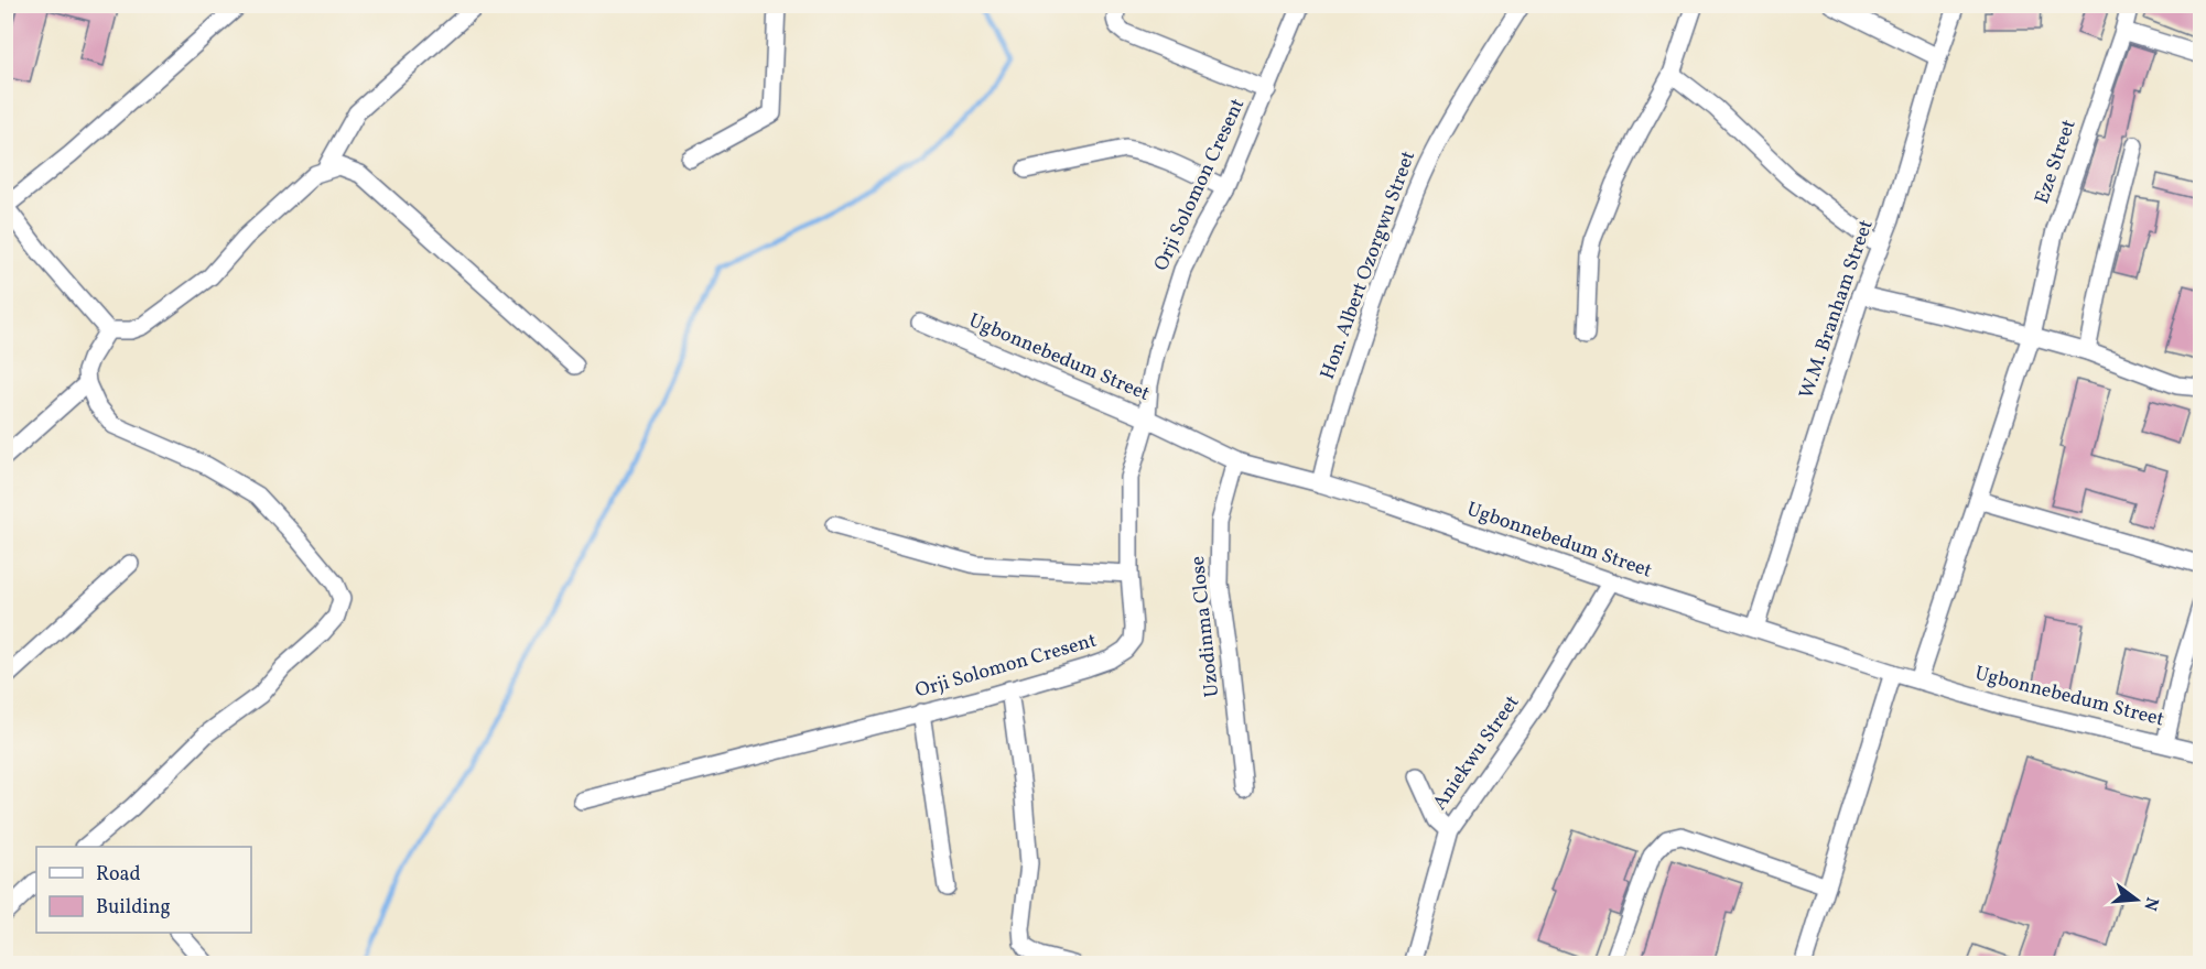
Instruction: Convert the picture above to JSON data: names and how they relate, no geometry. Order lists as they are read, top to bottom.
{
  "streets": {
    "street": [
      "Eze Street",
      "Orji Solomon Cresent",
      "Hon. Albert Ozorgwu Street",
      "W.M. Branham Street",
      "Ugbonnebedum Street",
      "Uzodinma Close",
      "Aniekwu Street"
    ]
  },
  "crossings": [
    ["Eze Street", "Ugbonnebedum Street"],
    ["Orji Solomon Cresent", "Ugbonnebedum Street"],
    ["Hon. Albert Ozorgwu Street", "Ugbonnebedum Street"],
    ["W.M. Branham Street", "Ugbonnebedum Street"],
    ["Ugbonnebedum Street", "Uzodinma Close"],
    ["Ugbonnebedum Street", "Aniekwu Street"]
  ],
  "legend": ["Road", "Building"],
  "north": "right"
}
